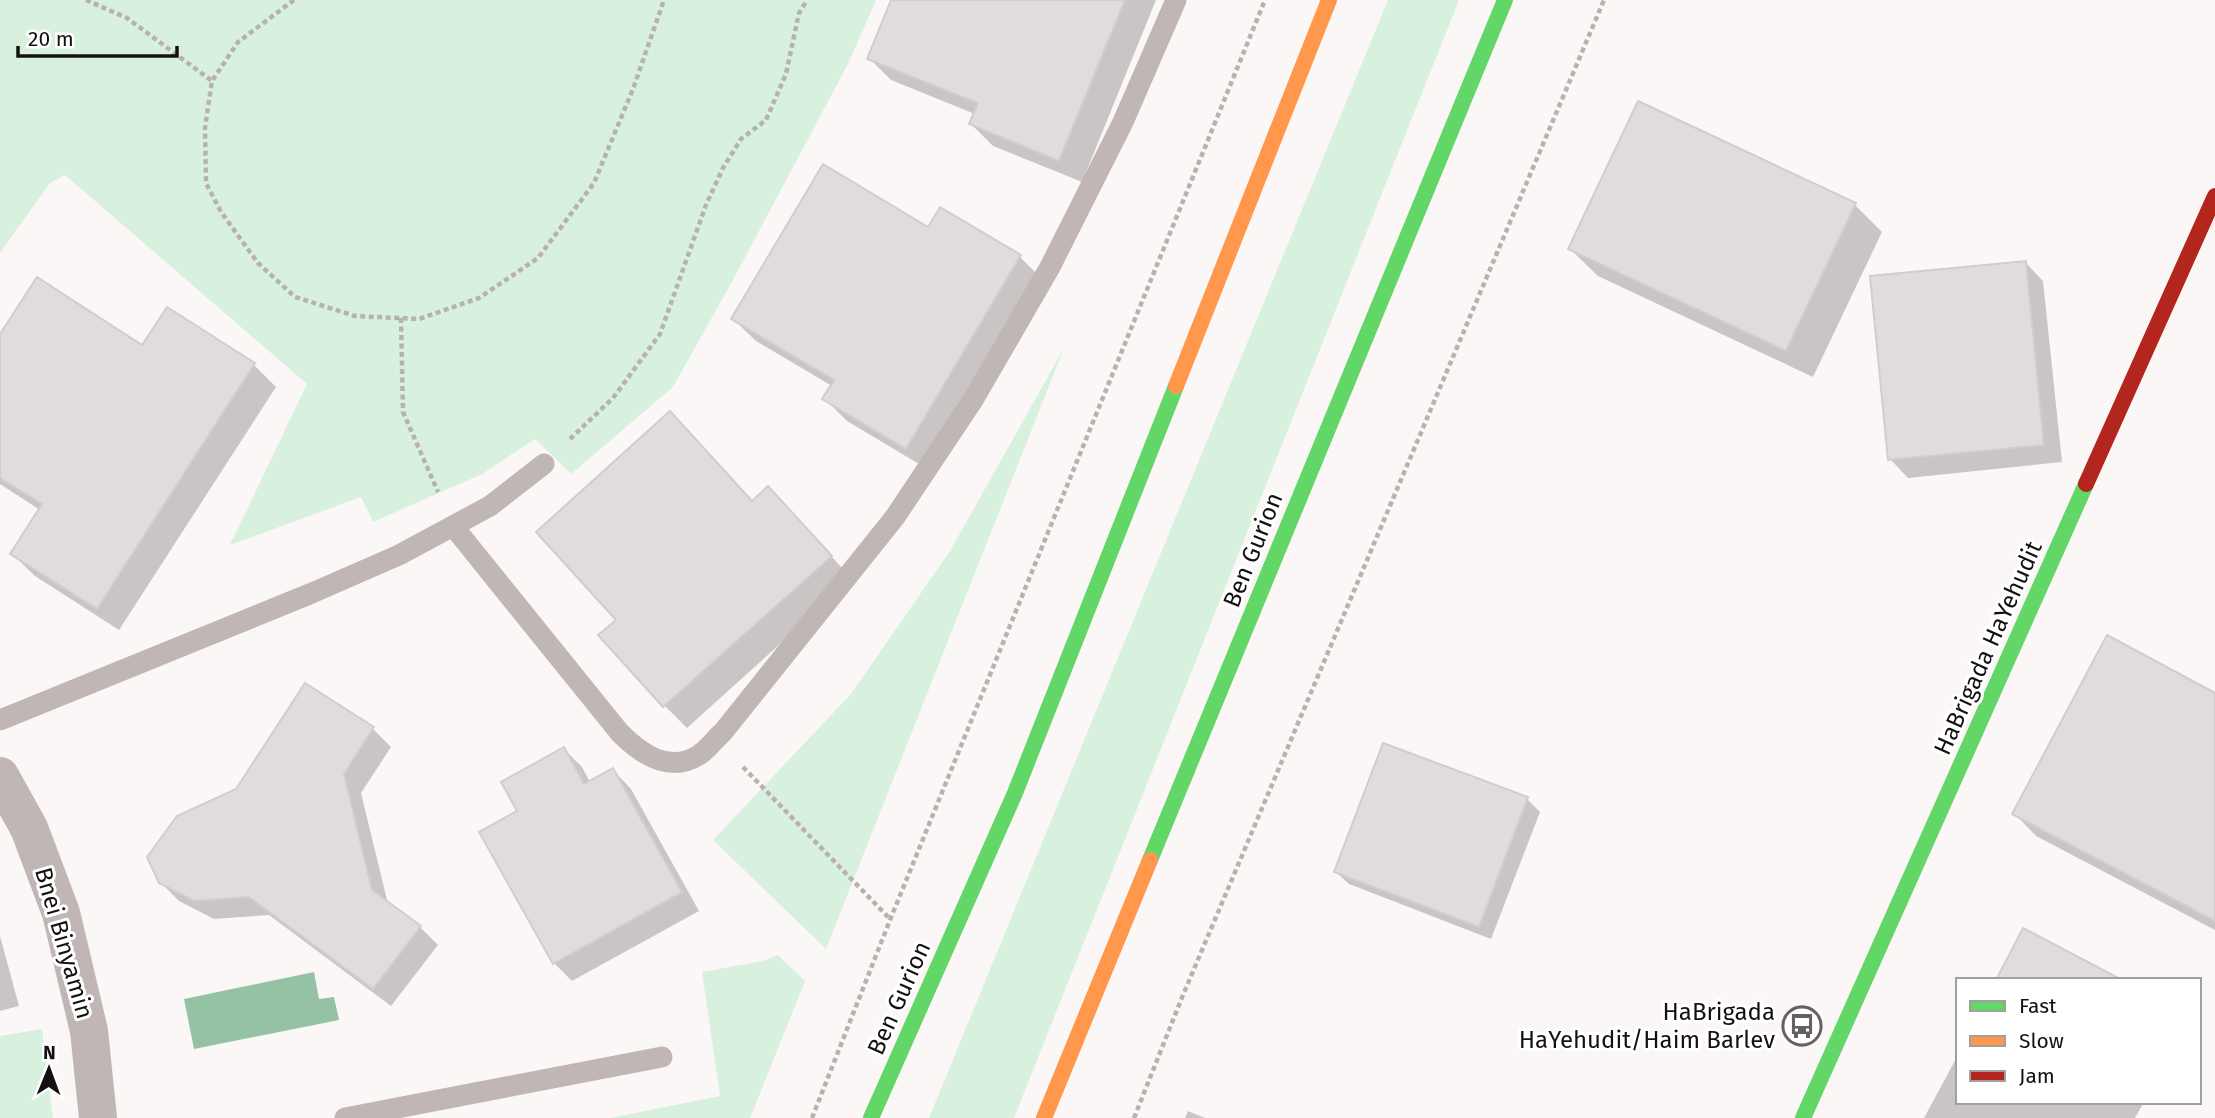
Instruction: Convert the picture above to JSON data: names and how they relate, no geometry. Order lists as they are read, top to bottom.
{
  "streets": {
    "main road": ["Ben Gurion", "HaBrigada HaYehudit"],
    "street": ["Bnei Binyamin"]
  },
  "places": {
    "bus stop": ["HaBrigada HaYehudit/Haim Barlev"]
  },
  "legend": ["Fast", "Slow", "Jam"],
  "scale_bar": "20 m",
  "north": "top"
}
